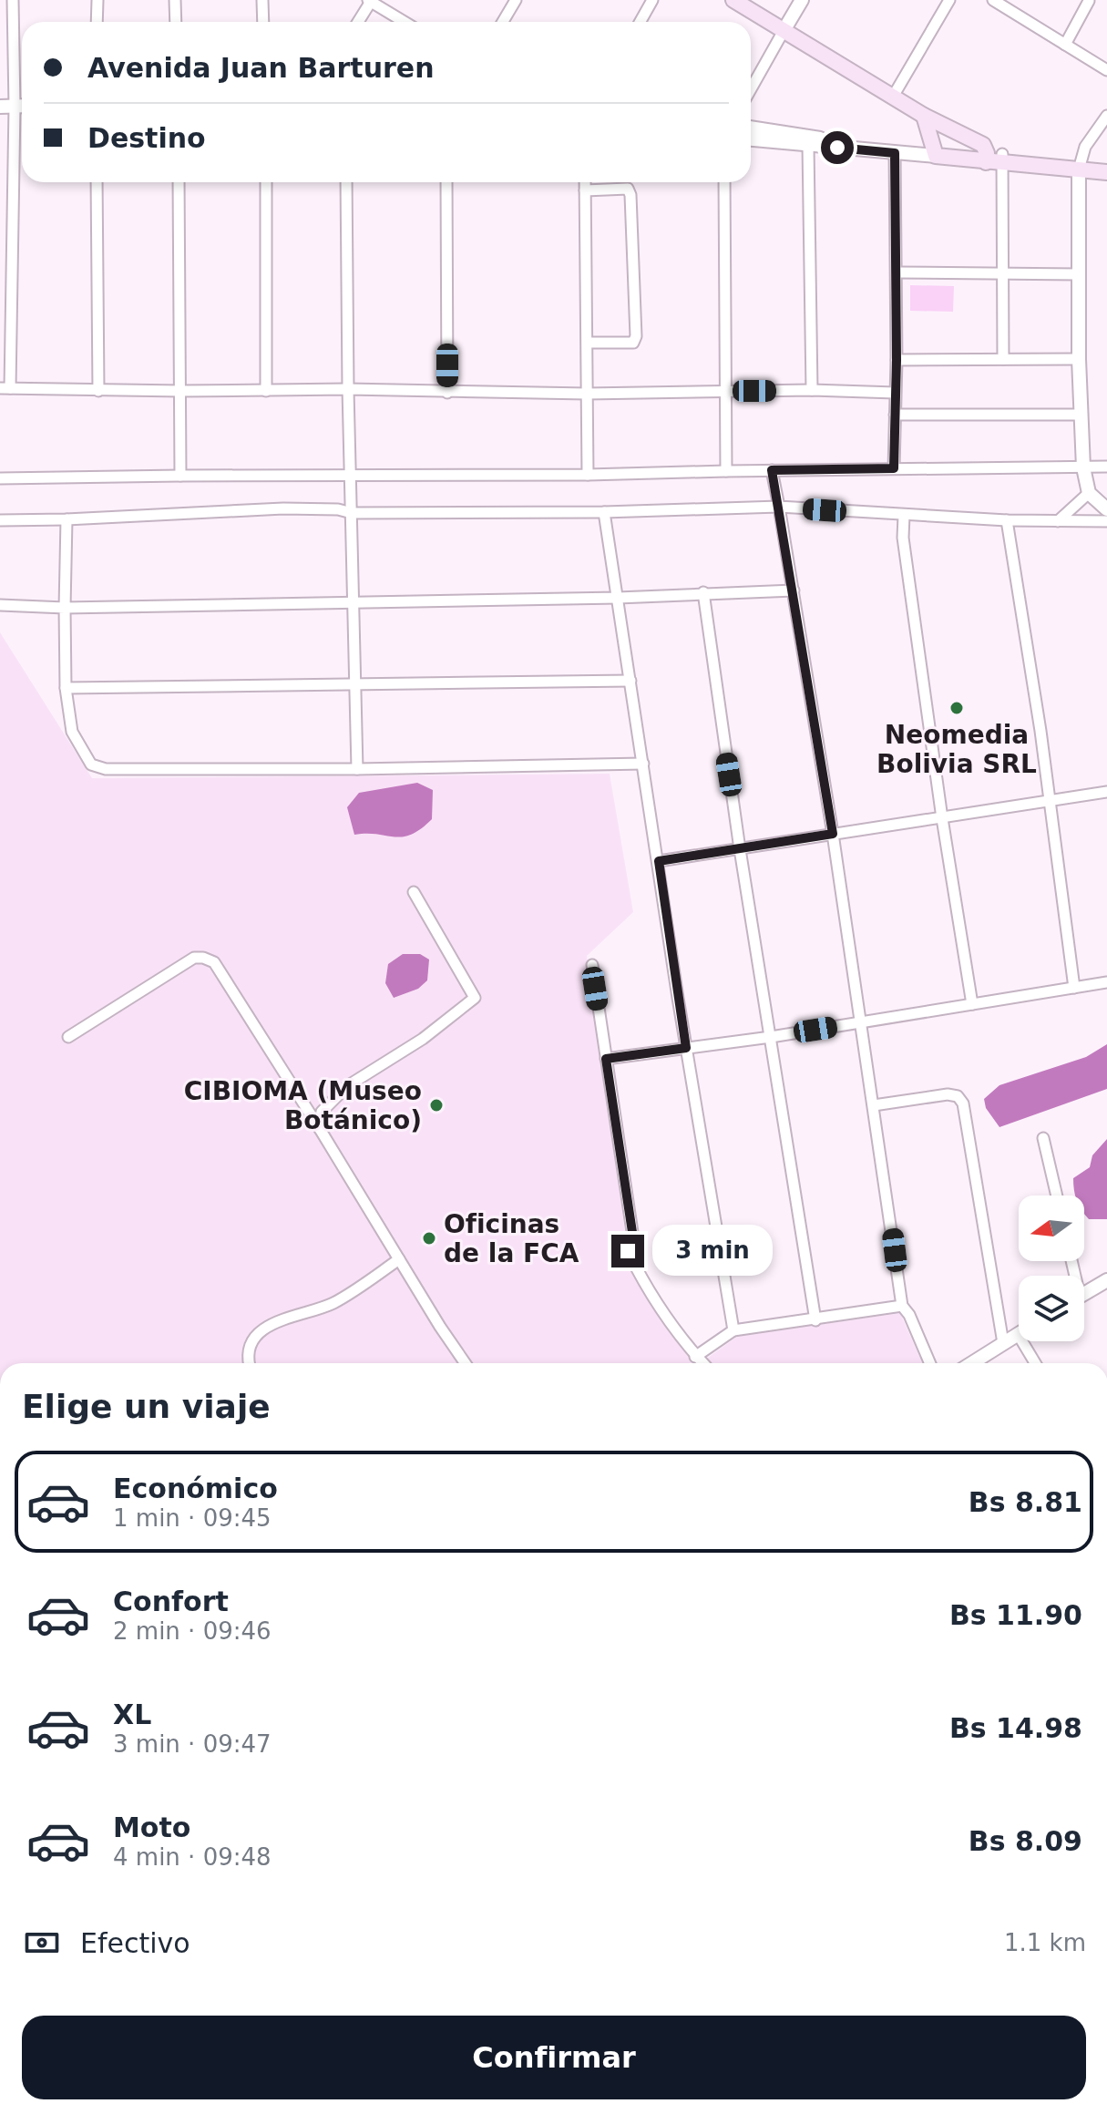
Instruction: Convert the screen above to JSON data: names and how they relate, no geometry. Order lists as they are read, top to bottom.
{
  "places": ["Neomedia Bolivia SRL", "CIBIOMA (Museo Botánico)", "Oficinas de la FCA"],
  "north": "left",
  "page": {
    "banner": ["Avenida Juan Barturen", "Destino"],
    "bubble": "3 min",
    "heading": "Elige un viaje",
    "list": [
      {
        "name": "Económico",
        "note": "1 min · 09:45",
        "value": "Bs 8.81"
      },
      {
        "name": "Confort",
        "note": "2 min · 09:46",
        "value": "Bs 11.90"
      },
      {
        "name": "XL",
        "note": "3 min · 09:47",
        "value": "Bs 14.98"
      },
      {
        "name": "Moto",
        "note": "4 min · 09:48",
        "value": "Bs 8.09"
      }
    ],
    "pay": ["Efectivo", "1.1 km"],
    "buttons": "Confirmar"
  }
}
